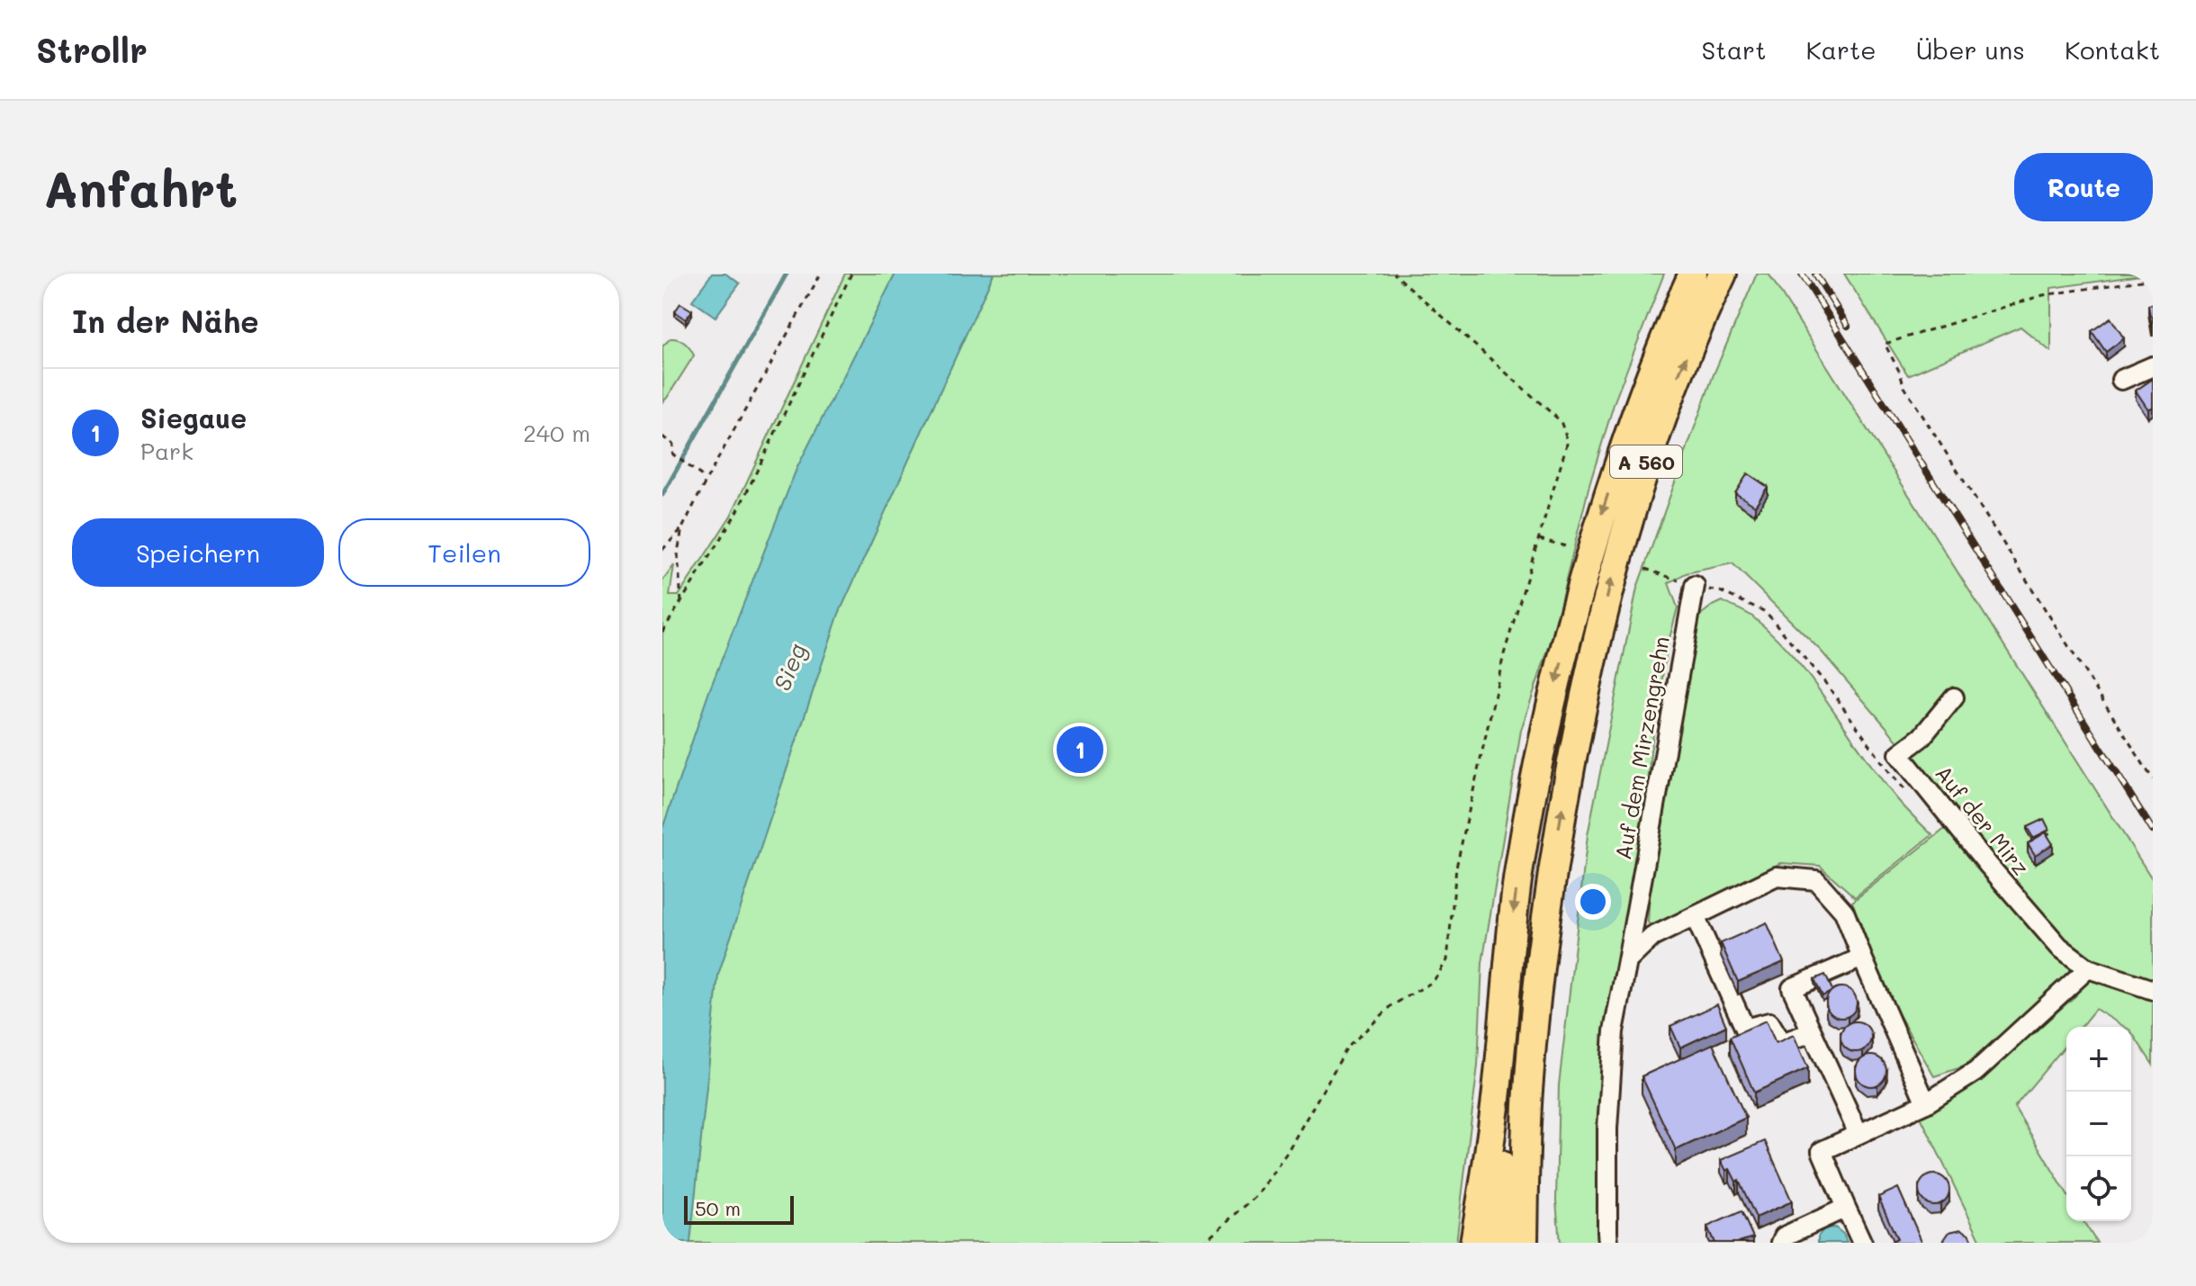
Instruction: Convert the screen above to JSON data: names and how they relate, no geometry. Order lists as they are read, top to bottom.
{
  "streets": {
    "highway": ["A 560"],
    "street": ["Auf dem Mirzengrehn", "Auf der Mirz"]
  },
  "water": ["Sieg"],
  "scale_bar": "50 m",
  "page": {
    "header": "Strollr",
    "nav": [
      "Start",
      "Karte",
      "Über uns",
      "Kontakt"
    ],
    "buttons": [
      "Route",
      ["Speichern", "Teilen"]
    ],
    "title": "Anfahrt",
    "heading": "In der Nähe",
    "list": [
      {
        "mark": "1",
        "name": "Siegaue",
        "note": "Park",
        "value": "240 m"
      }
    ],
    "pins": "1",
    "map_buttons": ["+", "−"],
    "scale": "50 m"
  }
}
